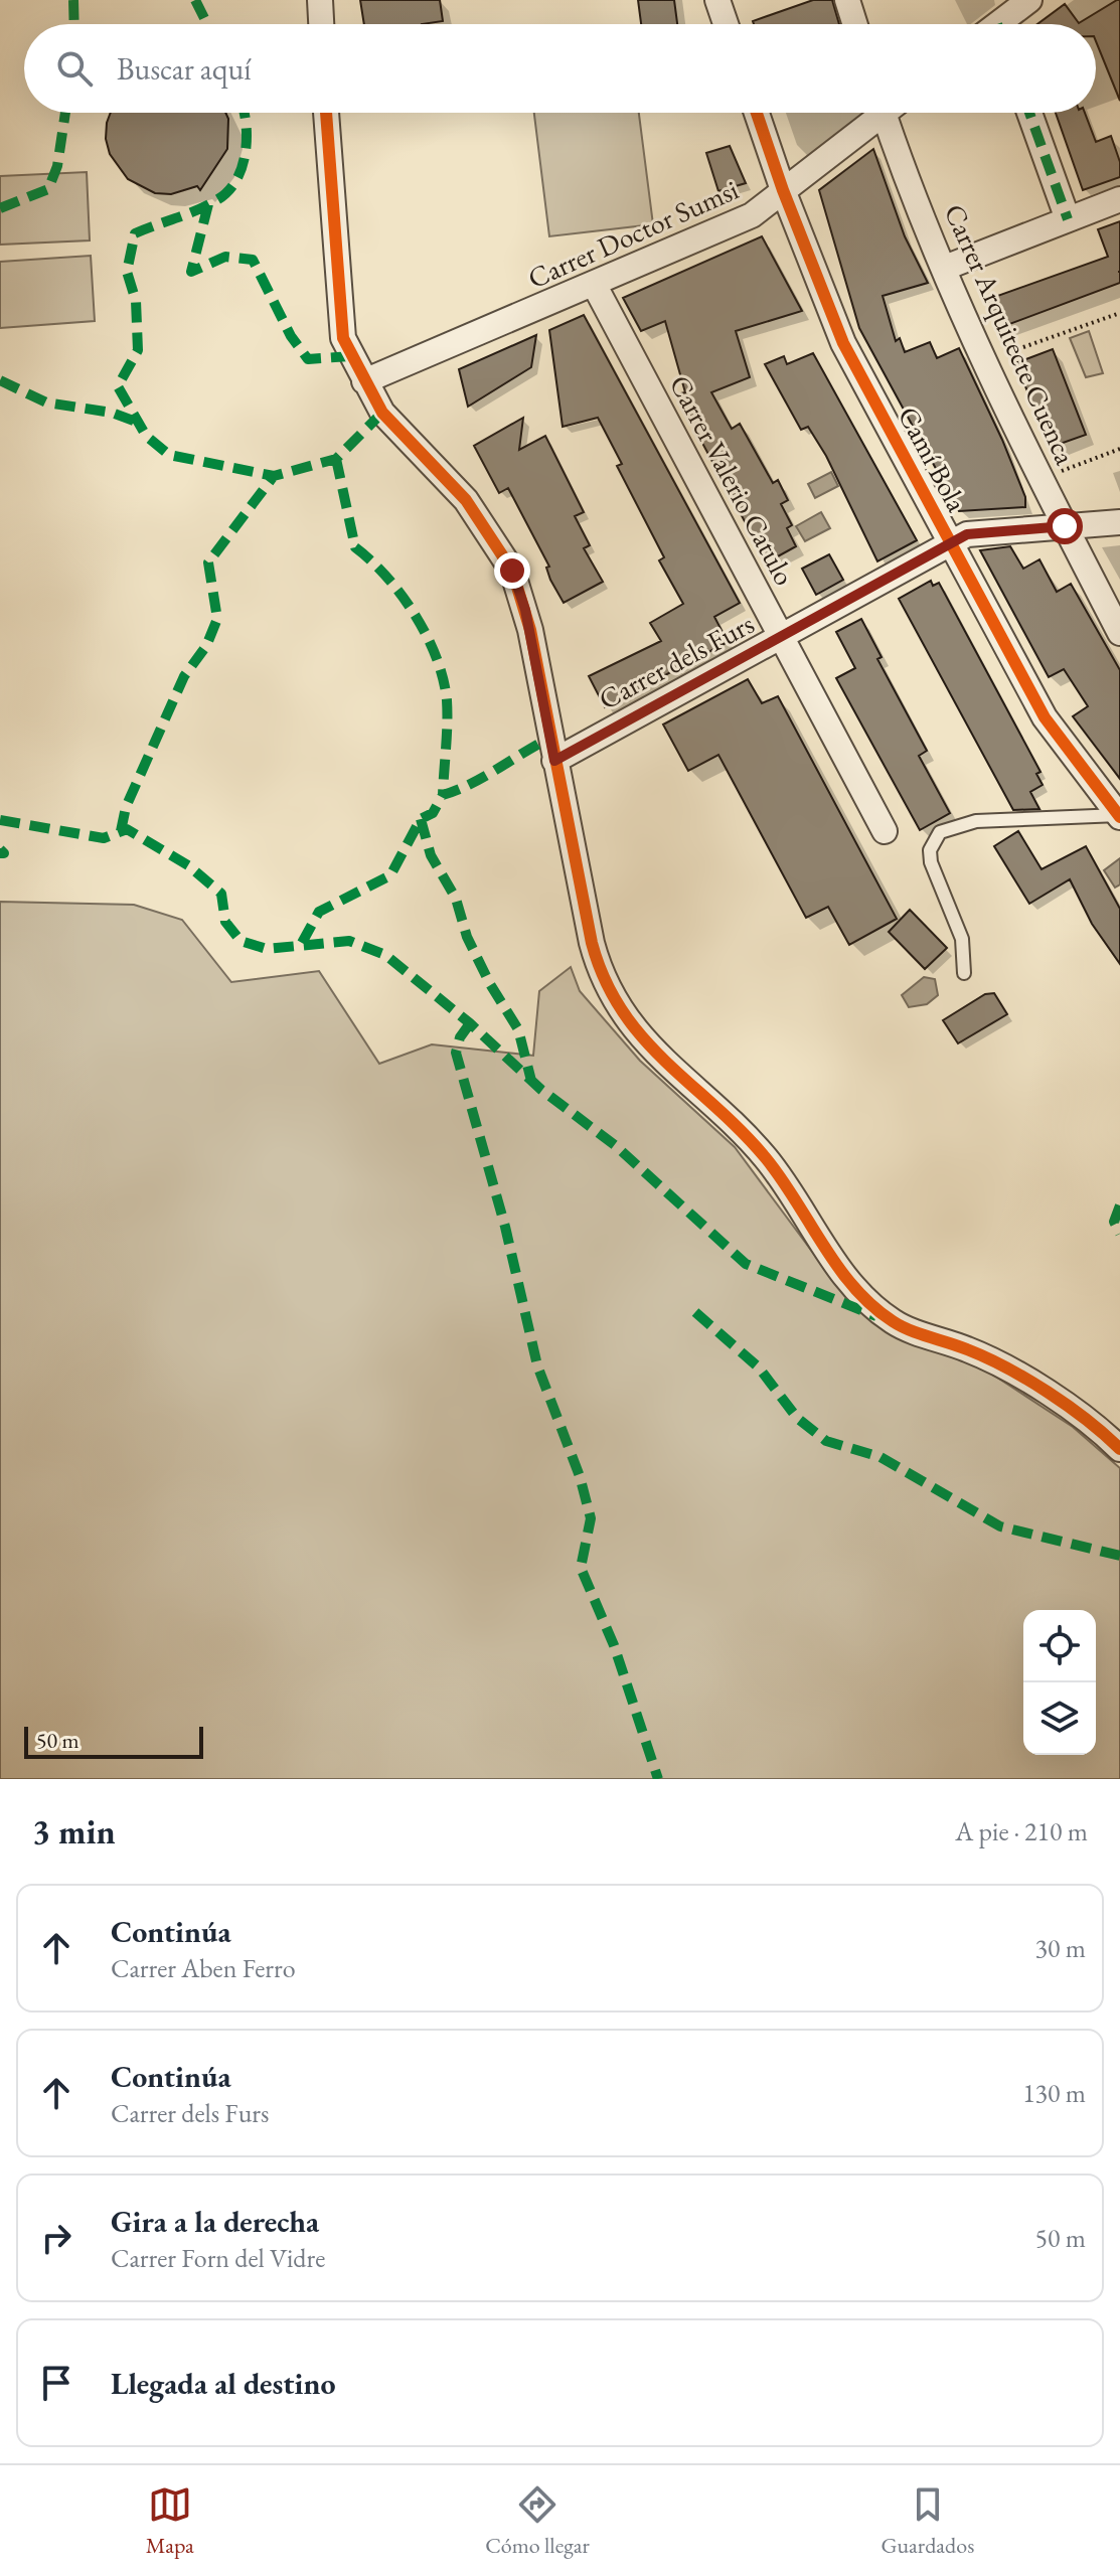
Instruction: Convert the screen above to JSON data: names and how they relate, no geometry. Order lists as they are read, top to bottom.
{
  "streets": {
    "street": [
      "Carrer Doctor Sumsi",
      "Carrer Arquitecte Cuenca",
      "Camí Bola",
      "Carrer Valerio Catulo",
      "Carrer dels Furs"
    ]
  },
  "crossings": [
    ["Carrer Doctor Sumsi", "Camí Bola"],
    ["Carrer Doctor Sumsi", "Carrer Valerio Catulo"],
    ["Carrer Arquitecte Cuenca", "Carrer dels Furs"],
    ["Camí Bola", "Carrer dels Furs"],
    ["Carrer Valerio Catulo", "Carrer dels Furs"]
  ],
  "scale_bar": "50 m",
  "page": {
    "search": "Buscar aquí",
    "scale": "50 m",
    "heading": ["3 min", "A pie · 210 m"],
    "list": [
      ["Continúa", "Carrer Aben Ferro", "30 m"],
      ["Continúa", "Carrer dels Furs", "130 m"],
      ["Gira a la derecha", "Carrer Forn del Vidre", "50 m"],
      "Llegada al destino"
    ],
    "nav": ["Mapa", "Cómo llegar", "Guardados"]
  }
}
